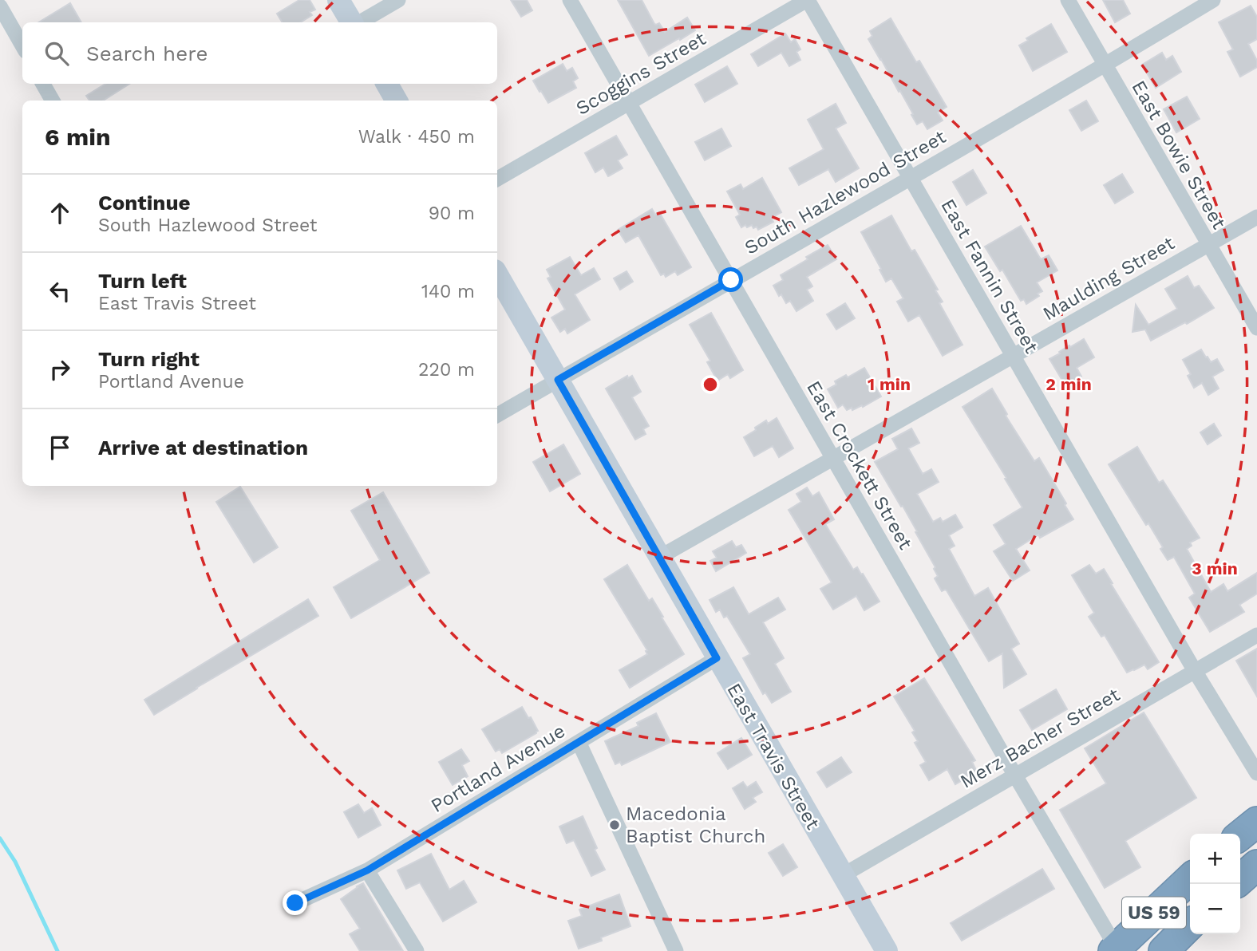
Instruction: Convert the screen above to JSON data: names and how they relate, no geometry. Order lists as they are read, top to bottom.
{
  "streets": {
    "highway": ["US 59"],
    "street": [
      "Scoggins Street",
      "East Bowie Street",
      "South Hazlewood Street",
      "East Fannin Street",
      "Maulding Street",
      "East Crockett Street",
      "Merz Bacher Street",
      "East Travis Street",
      "Portland Avenue"
    ]
  },
  "crossings": [
    ["Scoggins Street", "East Fannin Street"],
    ["Scoggins Street", "East Crockett Street"],
    ["East Bowie Street", "South Hazlewood Street"],
    ["East Bowie Street", "Maulding Street"],
    ["South Hazlewood Street", "East Fannin Street"],
    ["South Hazlewood Street", "East Crockett Street"],
    ["South Hazlewood Street", "East Travis Street"],
    ["East Fannin Street", "Maulding Street"],
    ["East Fannin Street", "Merz Bacher Street"],
    ["Maulding Street", "East Crockett Street"],
    ["Maulding Street", "East Travis Street"],
    ["East Crockett Street", "Merz Bacher Street"],
    ["East Crockett Street", "US 59"],
    ["Merz Bacher Street", "East Travis Street"],
    ["East Travis Street", "Portland Avenue"]
  ],
  "places": ["Macedonia Baptist Church"],
  "page": {
    "search": "Search here",
    "heading": ["6 min", "Walk · 450 m"],
    "list": [
      ["Continue", "South Hazlewood Street", "90 m"],
      ["Turn left", "East Travis Street", "140 m"],
      ["Turn right", "Portland Avenue", "220 m"],
      "Arrive at destination"
    ],
    "map_buttons": ["+", "−"]
  },
  "rings": ["1 min", "2 min", "3 min"]
}
